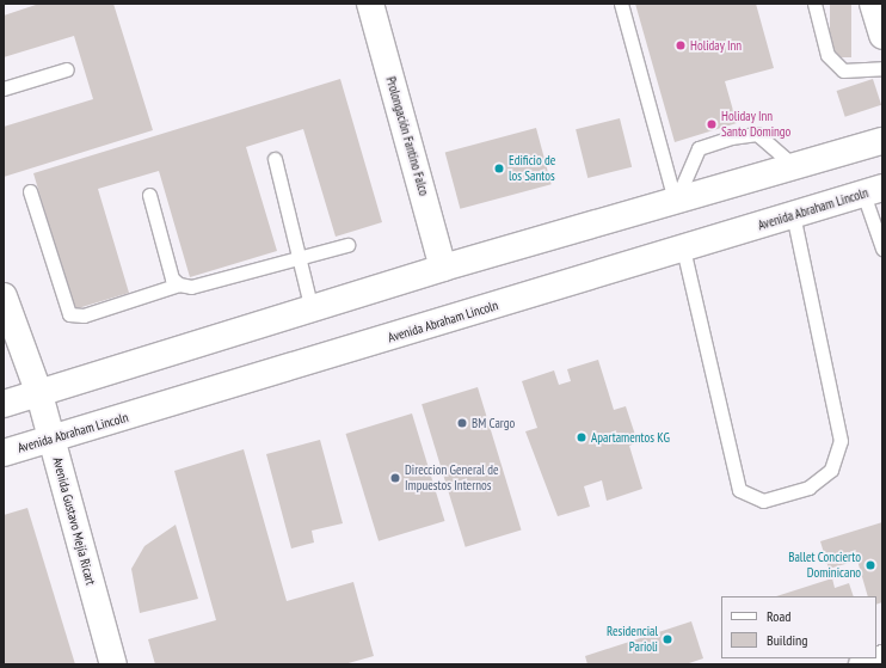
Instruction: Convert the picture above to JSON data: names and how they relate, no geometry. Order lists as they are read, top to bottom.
{
  "streets": {
    "main road": ["Prolongación Fantino Falco", "Avenida Abraham Lincoln", "Avenida Gustavo Mejía Ricart"]
  },
  "crossings": [
    ["Avenida Abraham Lincoln", "Avenida Gustavo Mejía Ricart"]
  ],
  "places": [
    "Holiday Inn",
    "Holiday Inn Santo Domingo",
    "Edificio de los Santos",
    "BM Cargo",
    "Apartamentos KG",
    "Direccion General de Impuestos Internos",
    "Ballet Concierto Dominicano",
    "Residencial Parioli"
  ],
  "legend": ["Road", "Building"]
}
